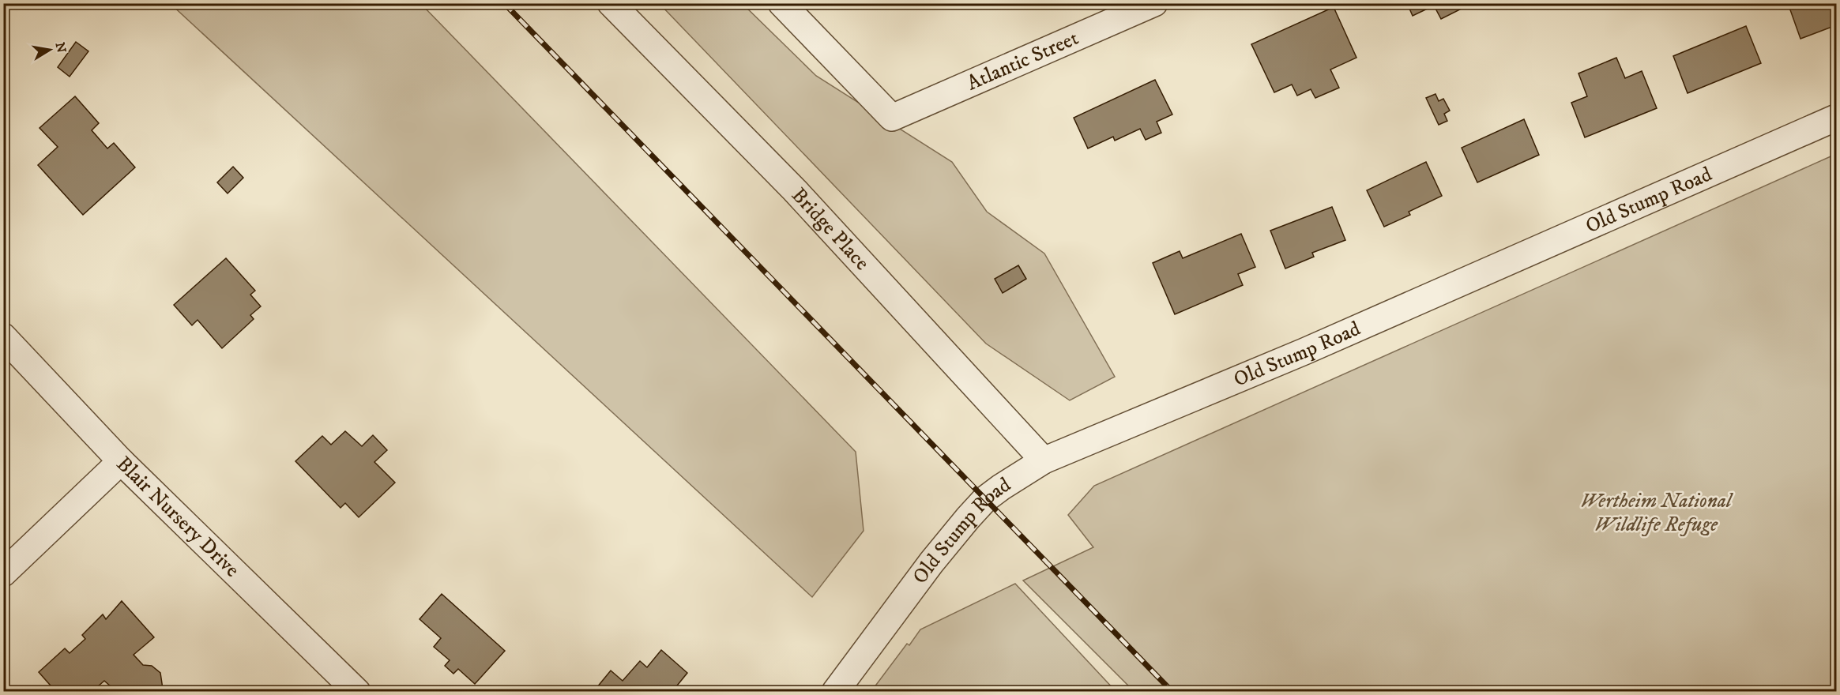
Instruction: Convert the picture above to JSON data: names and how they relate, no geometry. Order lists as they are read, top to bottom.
{
  "streets": {
    "street": [
      "Atlantic Street",
      "Old Stump Road",
      "Bridge Place",
      "Blair Nursery Drive"
    ]
  },
  "crossings": [
    ["Old Stump Road", "Bridge Place"]
  ],
  "parks": ["Wertheim National Wildlife Refuge"],
  "north": "right"
}
